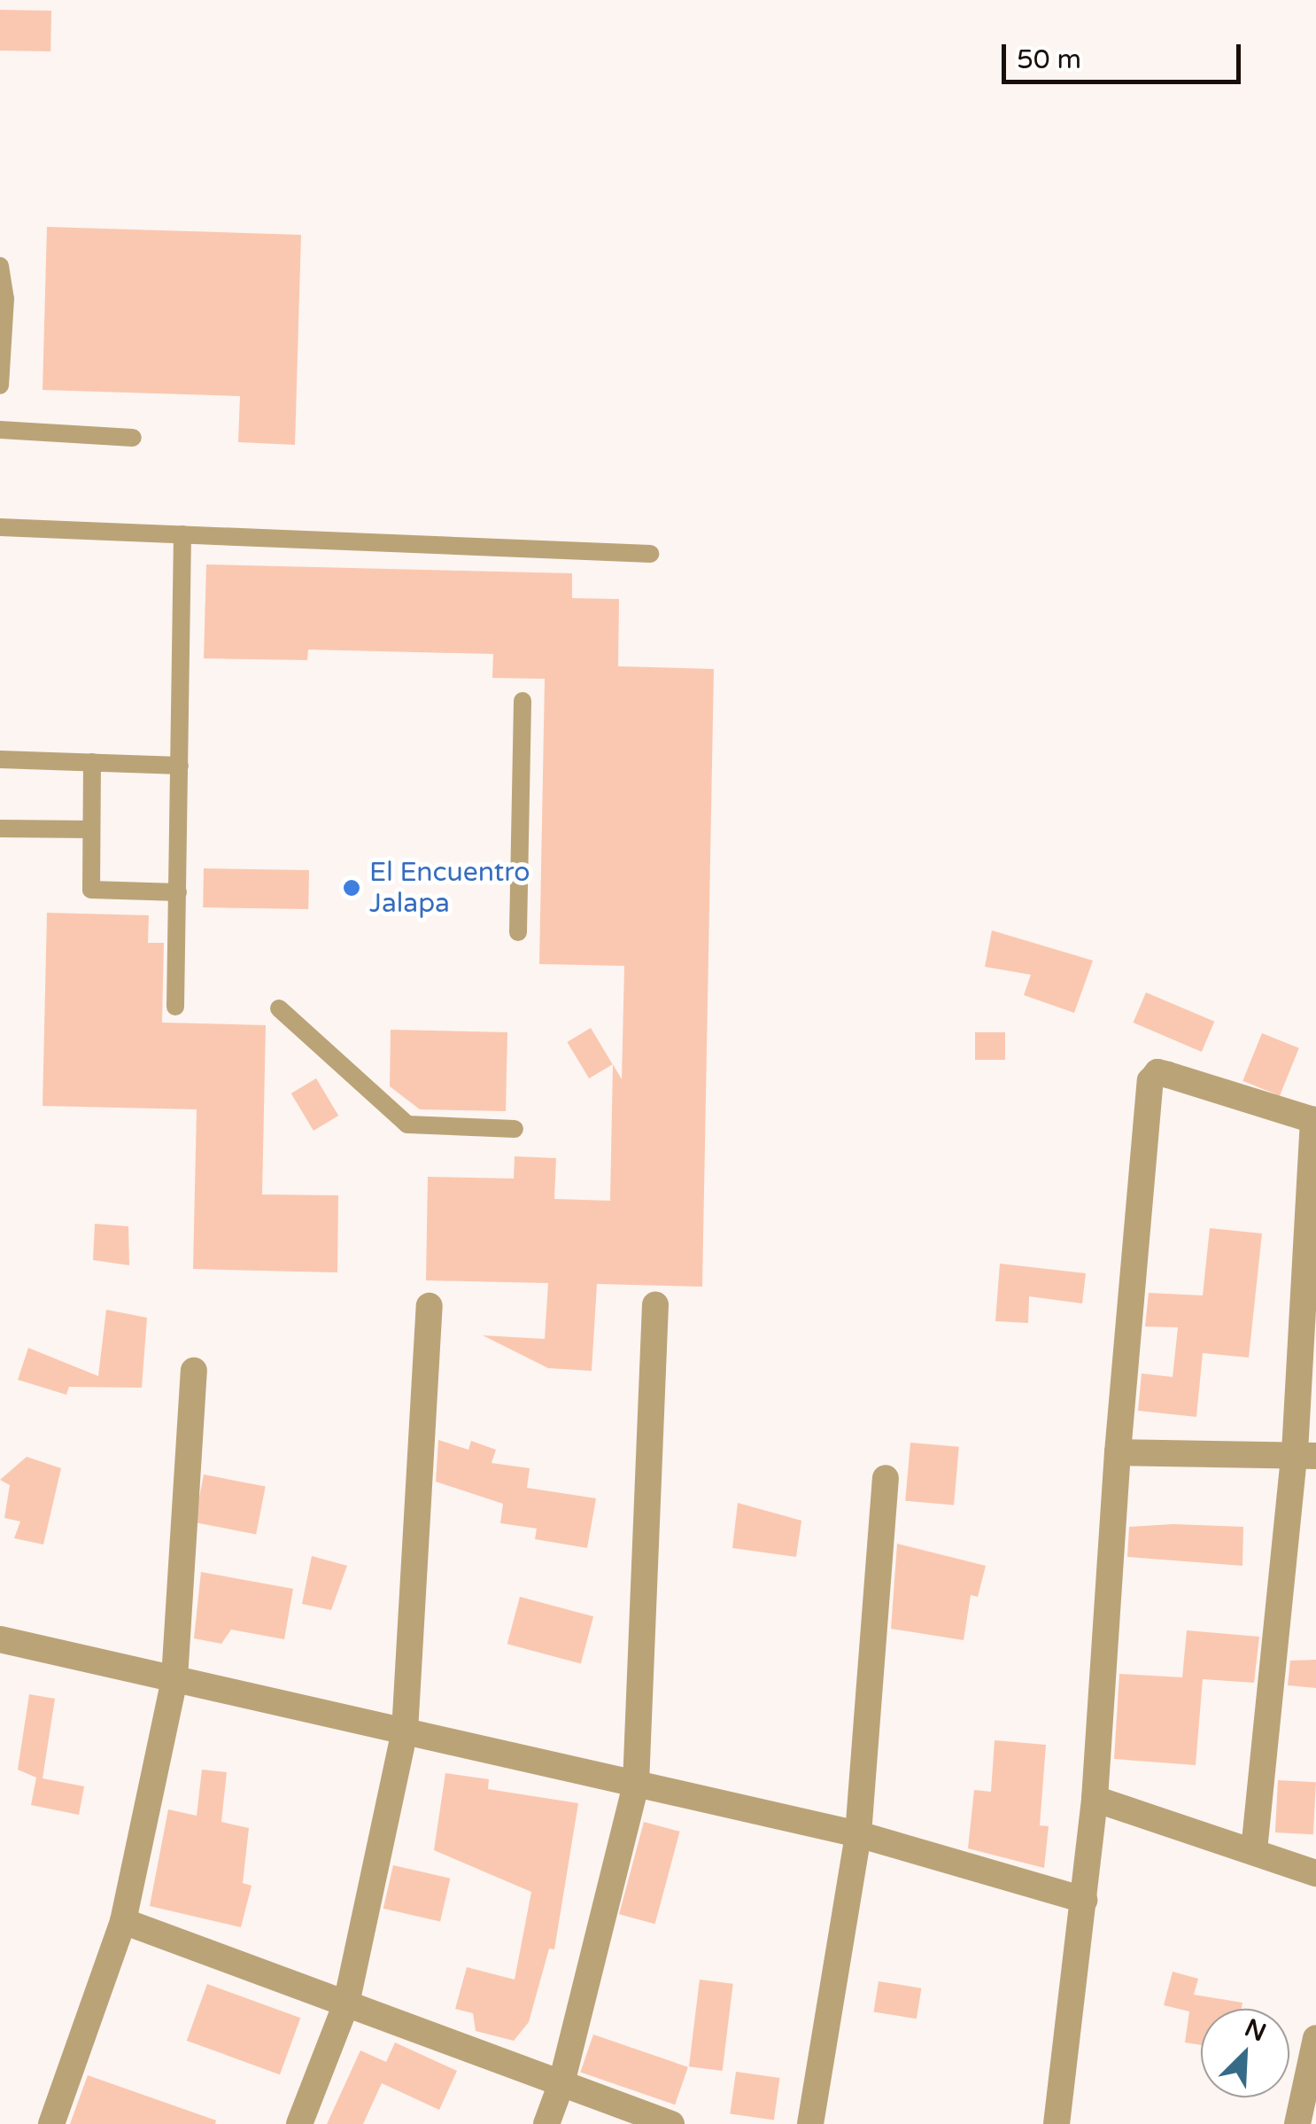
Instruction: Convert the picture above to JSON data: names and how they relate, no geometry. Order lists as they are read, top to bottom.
{
  "places": ["El Encuentro Jalapa"],
  "scale_bar": "50 m",
  "north": "top right"
}
